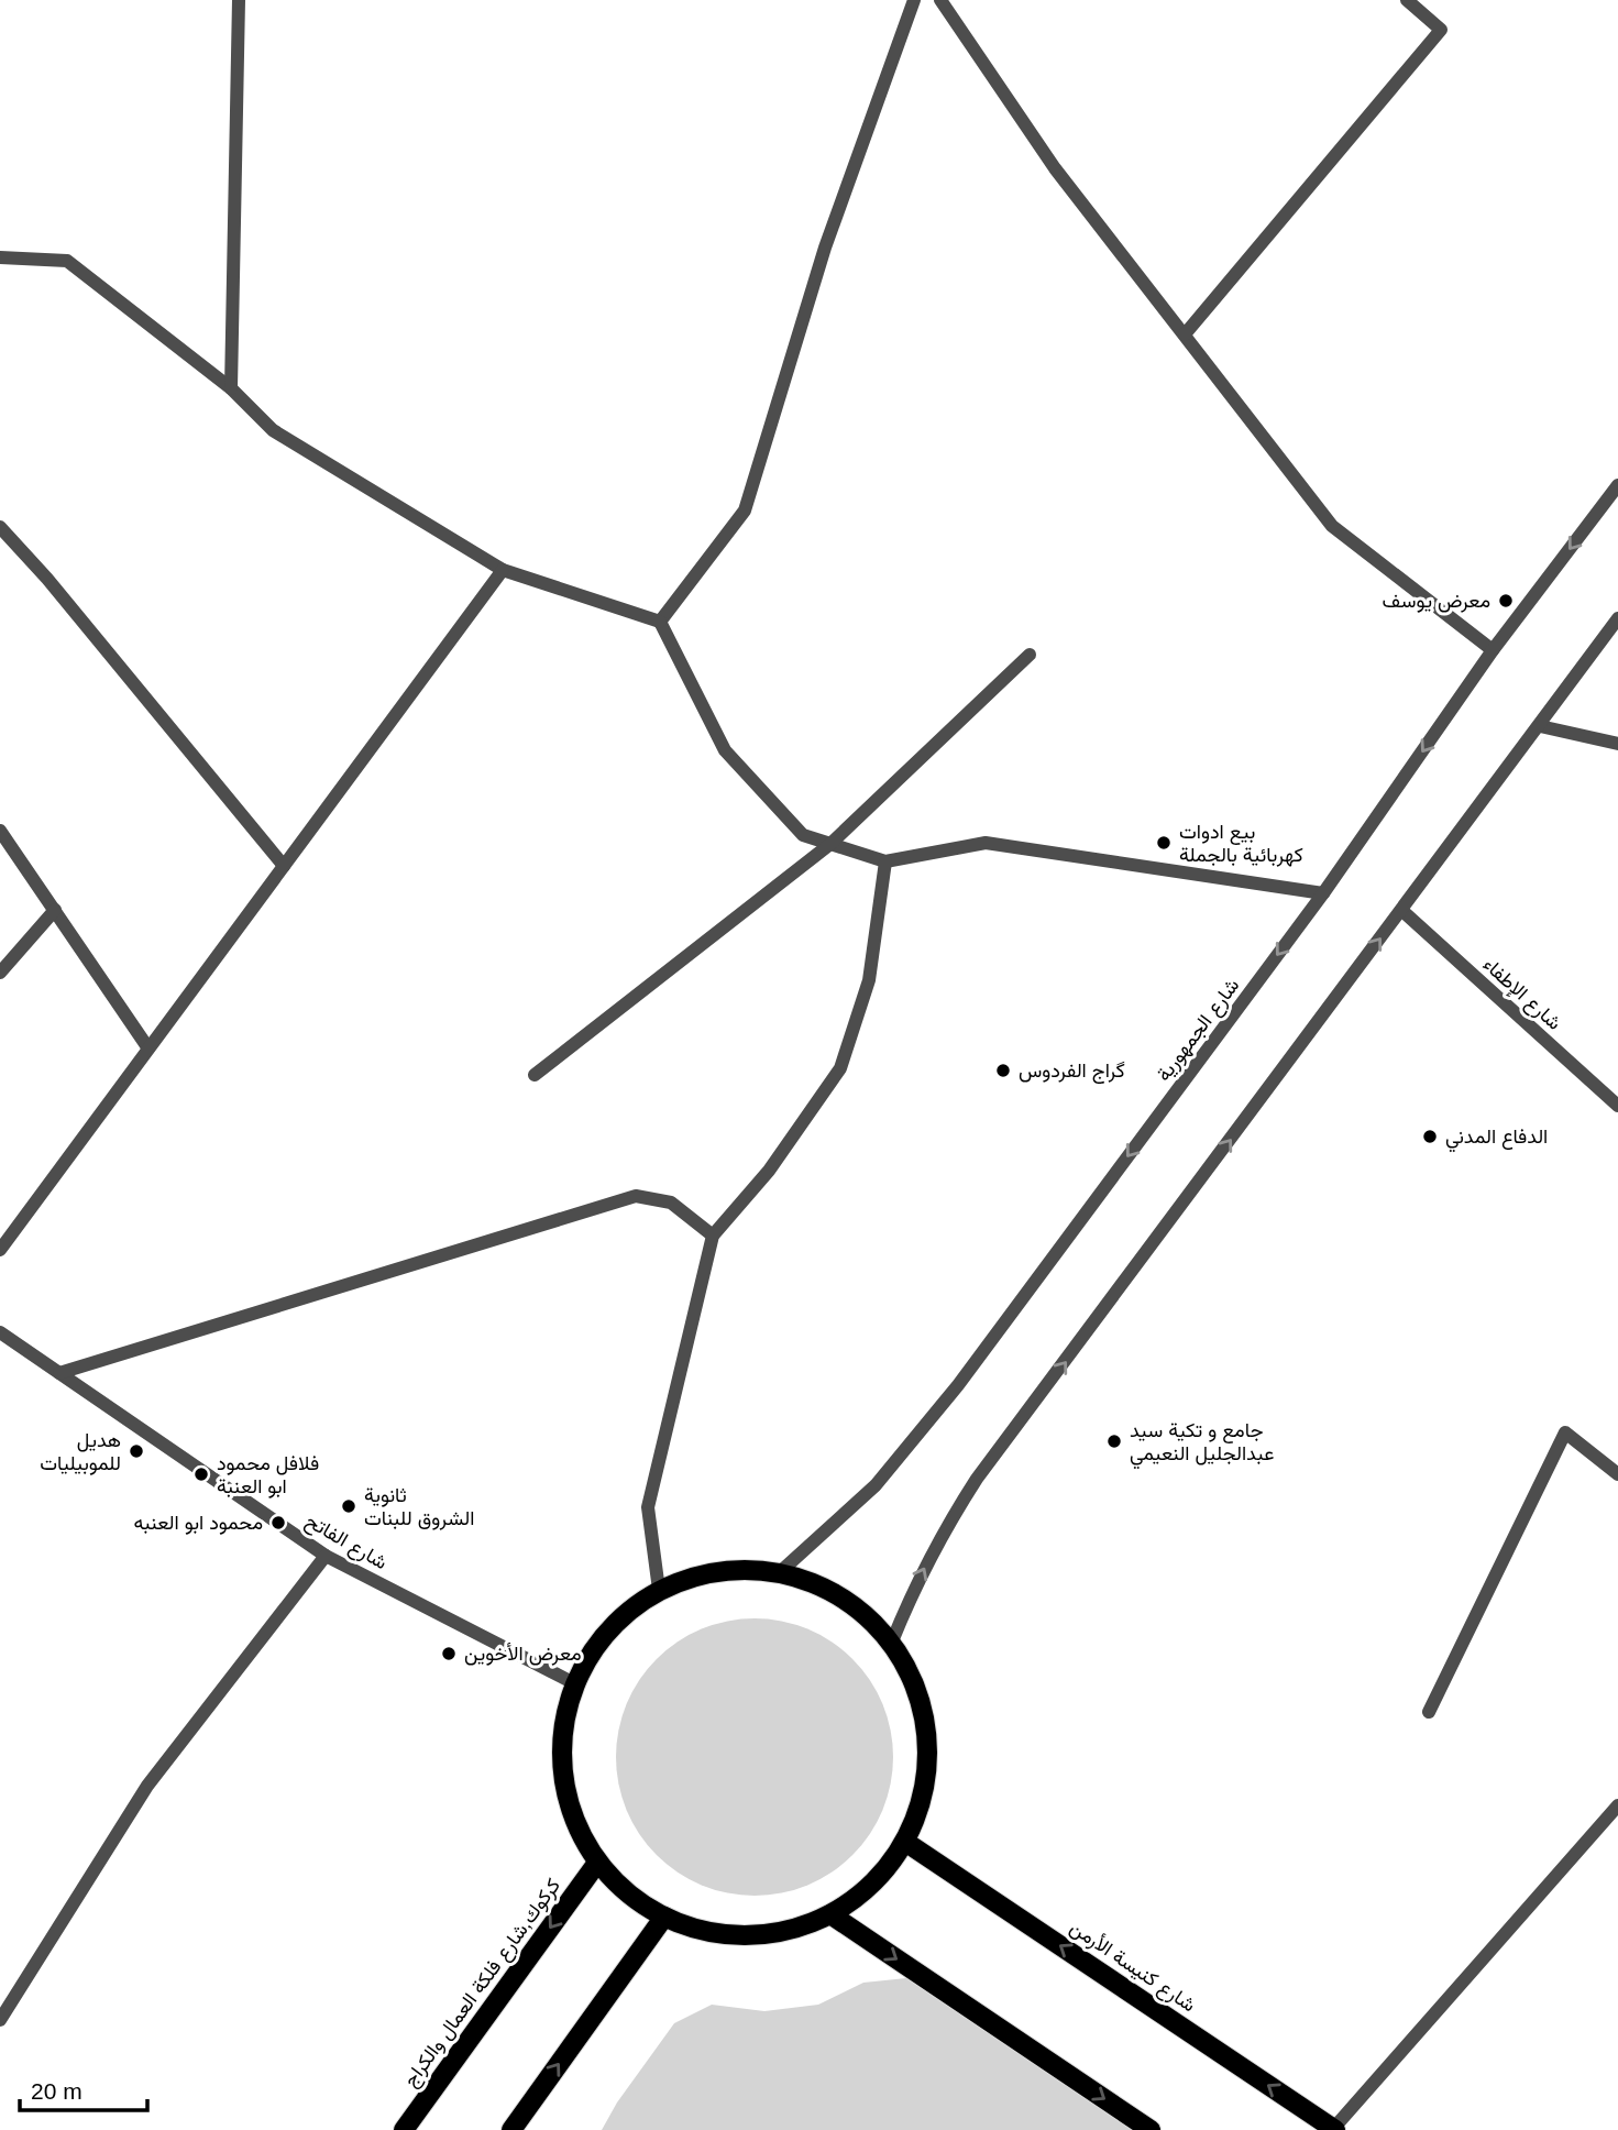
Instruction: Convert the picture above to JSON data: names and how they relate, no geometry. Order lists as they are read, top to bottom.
{
  "streets": {
    "main road": ["شارع كنيسة الأرمن", "كركوك,شارع فلكة العمال والكراج"],
    "street": ["شارع الإطفاء", "شارع الجمهورية", "شارع الفاتح"]
  },
  "places": [
    "معرض يوسف",
    "بيع ادوات كهربائية بالجملة",
    "گراج الفردوس",
    "الدفاع المدني",
    "جامع و تكية سيد عبدالجليل النعيمي",
    "هديل للموبيليات",
    "فلافل محمود ابو العنبة",
    "ثانوية الشروق للبنات",
    "محمود ابو العنبه",
    "معرض الأخوين"
  ],
  "scale_bar": "20 m"
}
